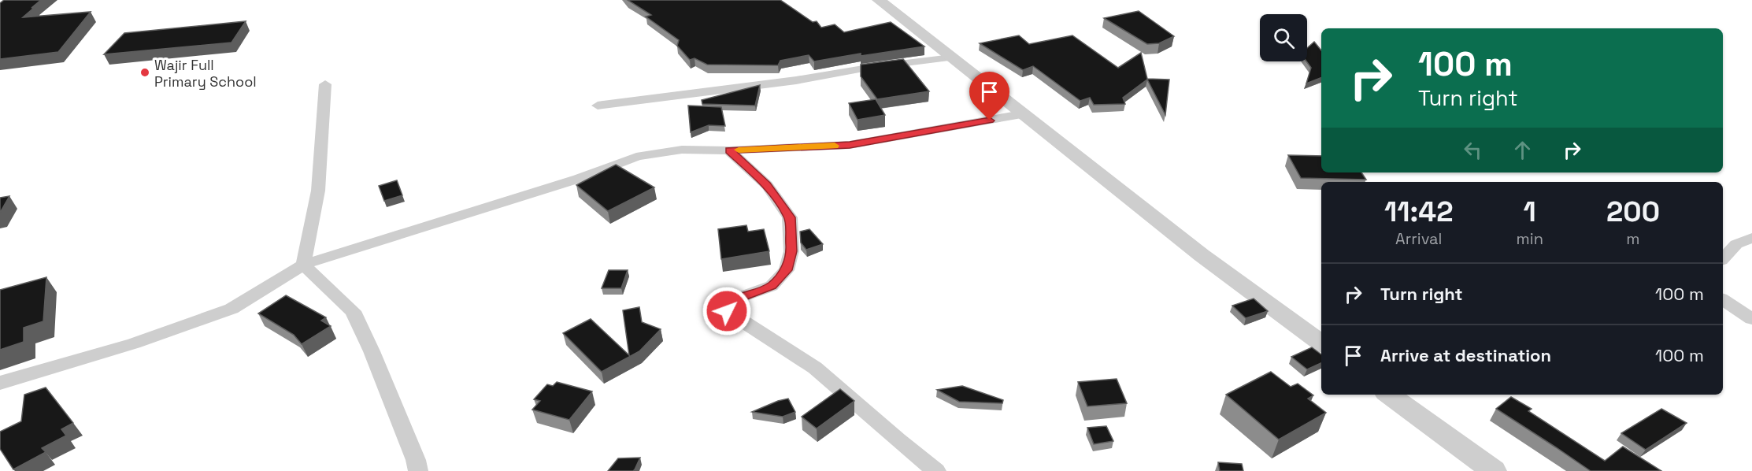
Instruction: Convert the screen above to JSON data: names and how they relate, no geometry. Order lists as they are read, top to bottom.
{
  "places": ["Wajir Full Primary School"],
  "page": {
    "turn": ["100 m", "Turn right"],
    "eta": [
      "11:42",
      "Arrival",
      "1",
      "min",
      "200",
      "m"
    ],
    "list": [
      {
        "name": "Turn right",
        "value": "100 m"
      },
      {
        "name": "Arrive at destination",
        "value": "100 m"
      }
    ]
  }
}
